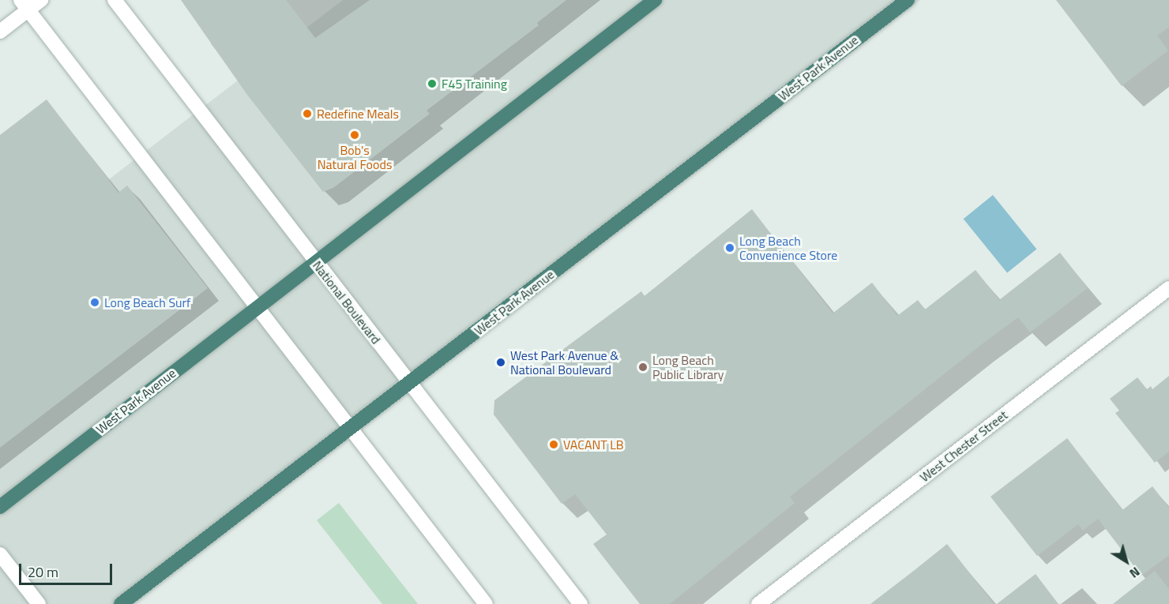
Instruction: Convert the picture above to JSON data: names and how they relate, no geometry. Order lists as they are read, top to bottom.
{
  "streets": {
    "highway": ["West Park Avenue"],
    "street": ["National Boulevard", "West Chester Street"]
  },
  "crossings": [
    ["West Park Avenue", "National Boulevard"]
  ],
  "places": [
    "F45 Training",
    "Redefine Meals",
    "Bob's Natural Foods",
    "Long Beach Convenience Store",
    "Long Beach Surf",
    "West Park Avenue & National Boulevard",
    "Long Beach Public Library",
    "VACANT LB"
  ],
  "scale_bar": "20 m",
  "north": "bottom right"
}
